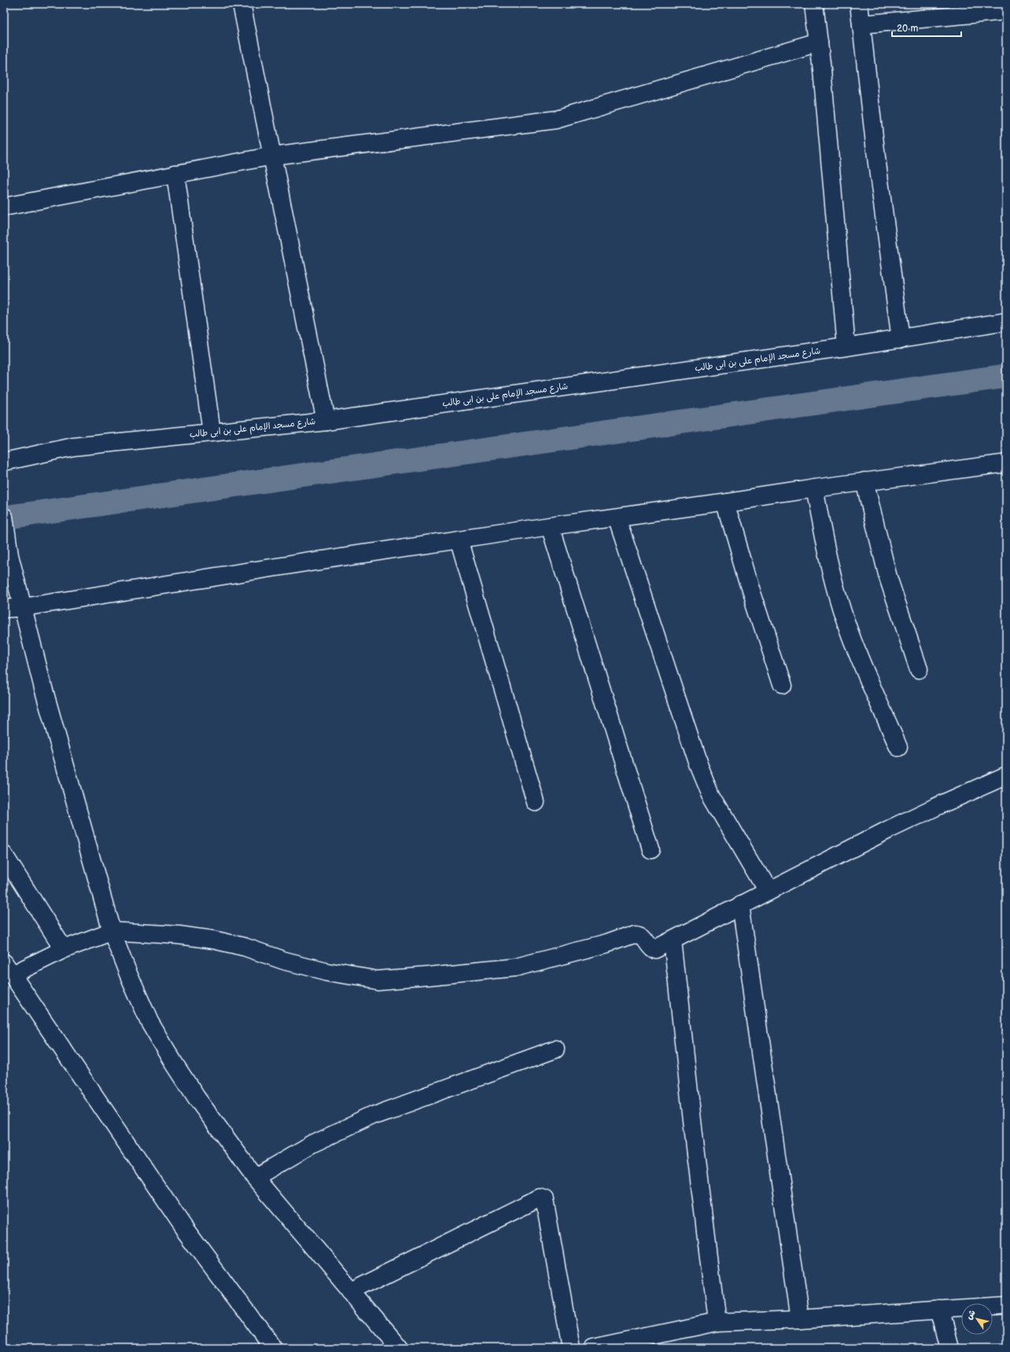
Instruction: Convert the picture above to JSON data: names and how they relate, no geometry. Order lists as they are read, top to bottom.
{
  "streets": {
    "street": ["شارع مسجد الإمام على بن ابى طالب"]
  },
  "scale_bar": "20 m",
  "north": "top left"
}
